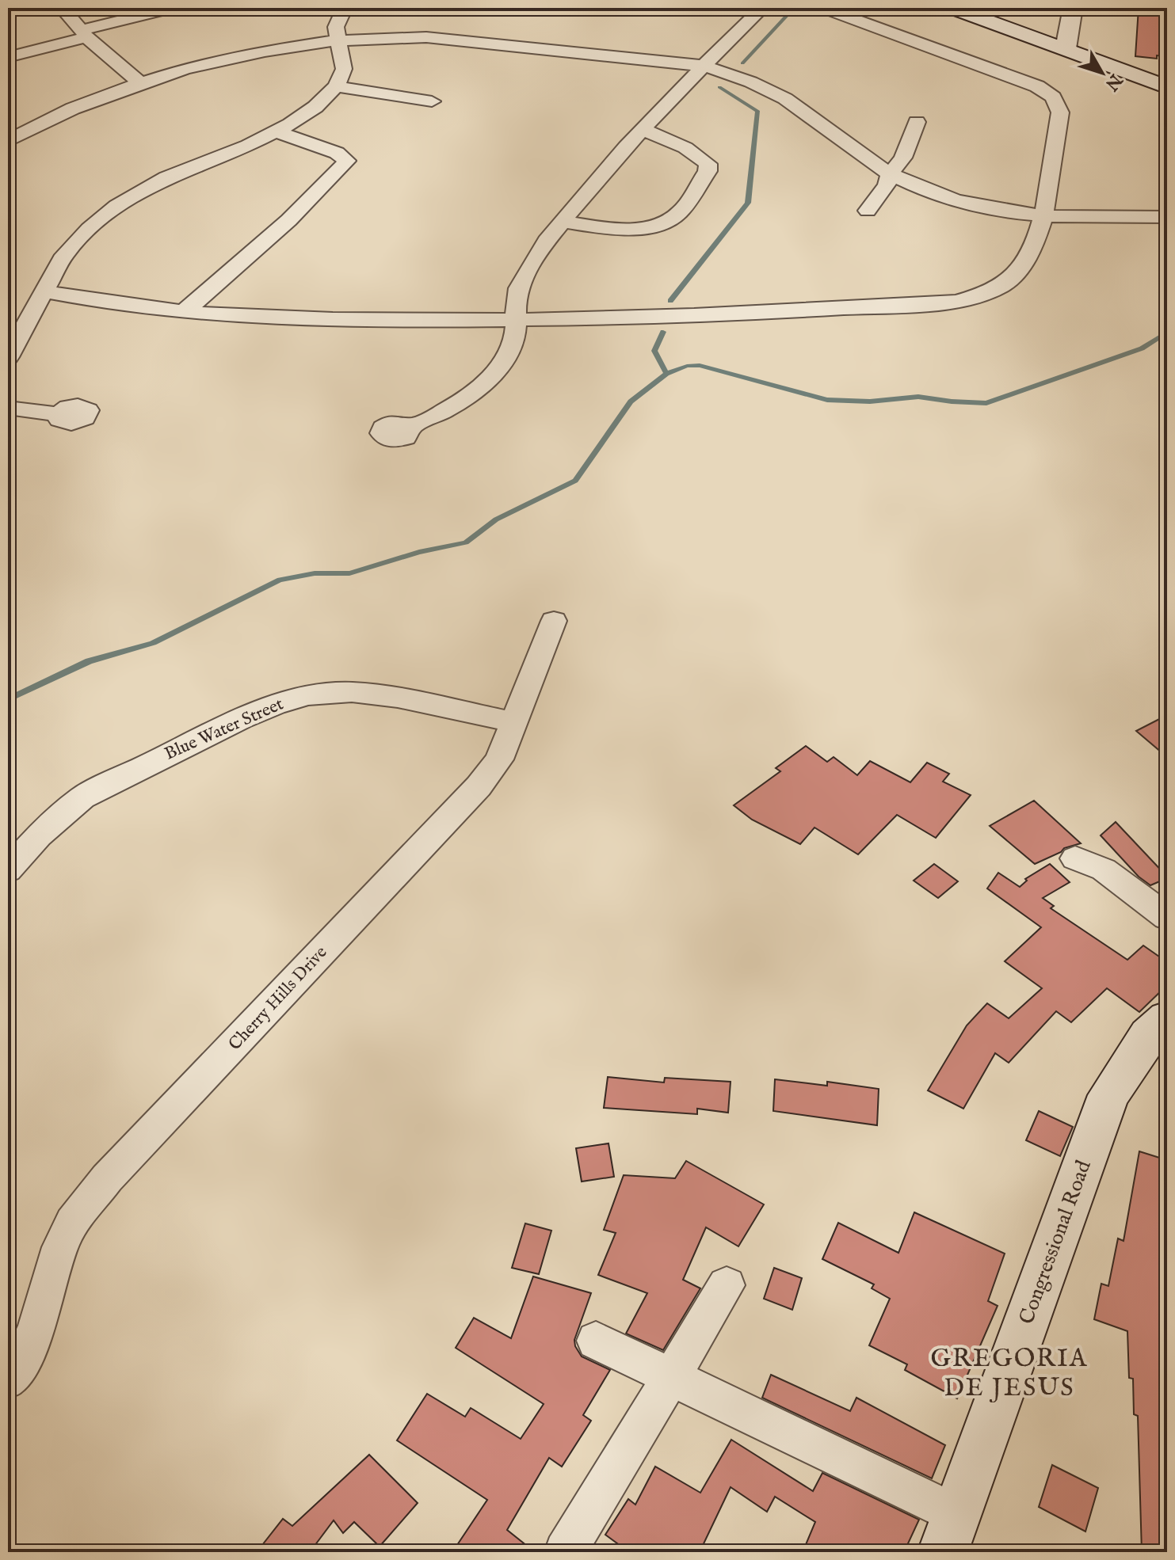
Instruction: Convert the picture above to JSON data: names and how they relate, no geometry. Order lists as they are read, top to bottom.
{
  "streets": {
    "main road": ["Congressional Road"],
    "street": ["Blue Water Street", "Cherry Hills Drive"]
  },
  "crossings": [
    ["Blue Water Street", "Cherry Hills Drive"]
  ],
  "districts": ["GREGORIA DE JESUS"],
  "north": "bottom right"
}
